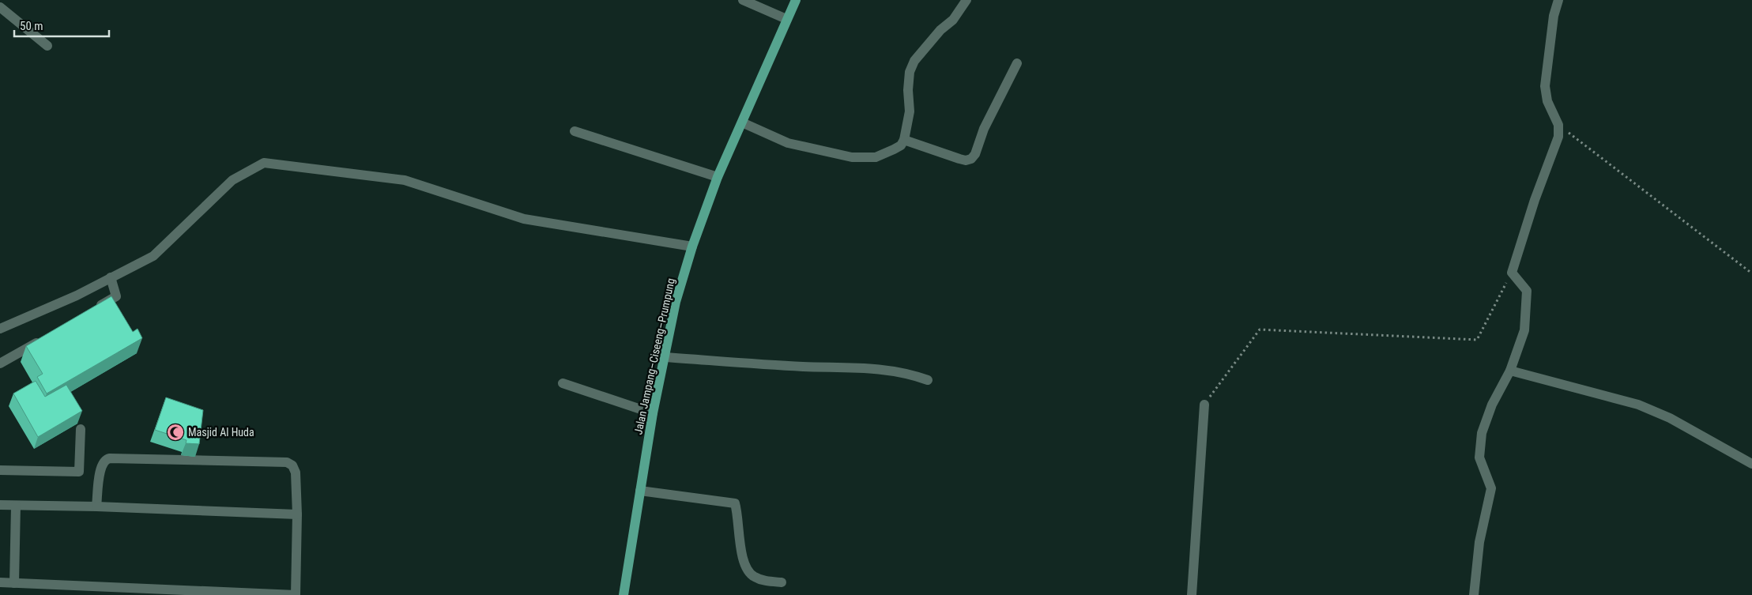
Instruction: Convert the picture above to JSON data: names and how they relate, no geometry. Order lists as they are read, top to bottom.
{
  "streets": {
    "main road": ["Jalan Jampang–Ciseeng–Prumpung"]
  },
  "places": {
    "mosque": ["Masjid Al Huda"]
  },
  "scale_bar": "50 m"
}
